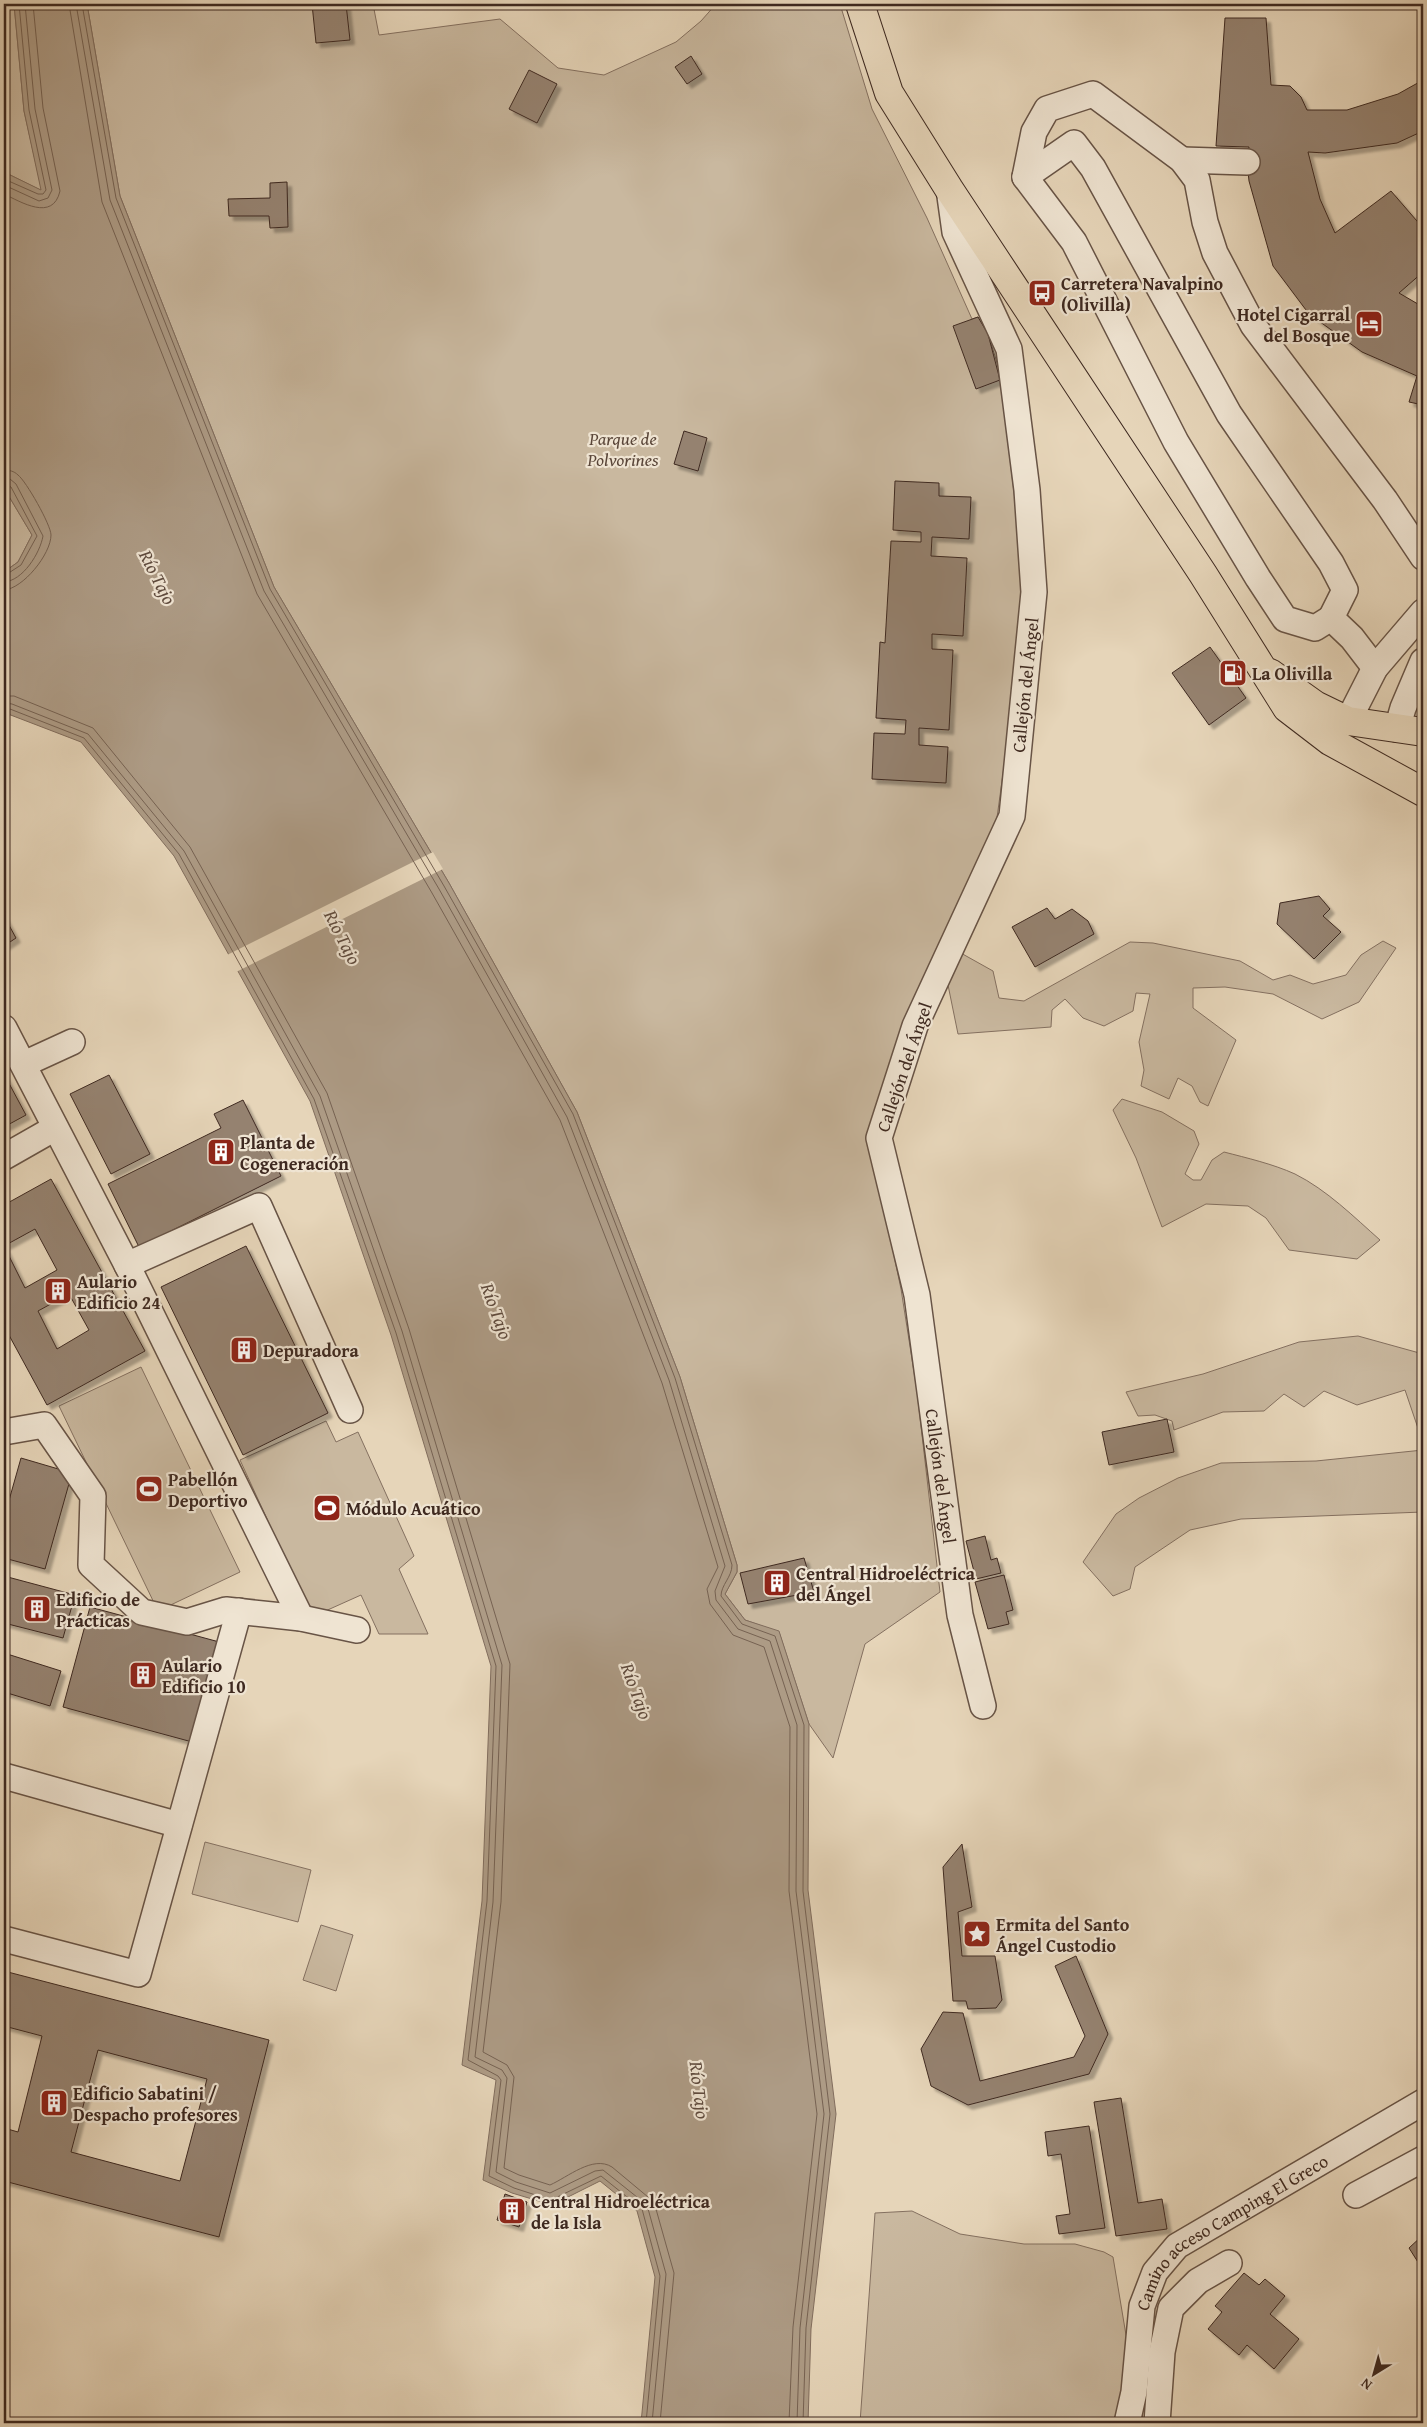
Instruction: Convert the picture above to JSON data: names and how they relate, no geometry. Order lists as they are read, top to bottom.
{
  "streets": {
    "street": ["Callejón del Ángel", "Camino acceso Camping El Greco"]
  },
  "water": ["Río Tajo"],
  "parks": ["Parque de Polvorines"],
  "places": {
    "bus stop": ["Carretera Navalpino (Olivilla)"],
    "hotel": ["Hotel Cigarral del Bosque"],
    "fuel station": ["La Olivilla"],
    "building": [
      "Planta de Cogeneración",
      "Aulario Edificio 24",
      "Depuradora",
      "Central Hidroeléctrica del Ángel",
      "Edificio de Prácticas",
      "Aulario Edificio 10",
      "Edificio Sabatini / Despacho profesores",
      "Central Hidroeléctrica de la Isla"
    ],
    "sports": ["Pabellón Deportivo", "Módulo Acuático"],
    "place": ["Ermita del Santo Ángel Custodio"]
  },
  "north": "bottom left"
}
